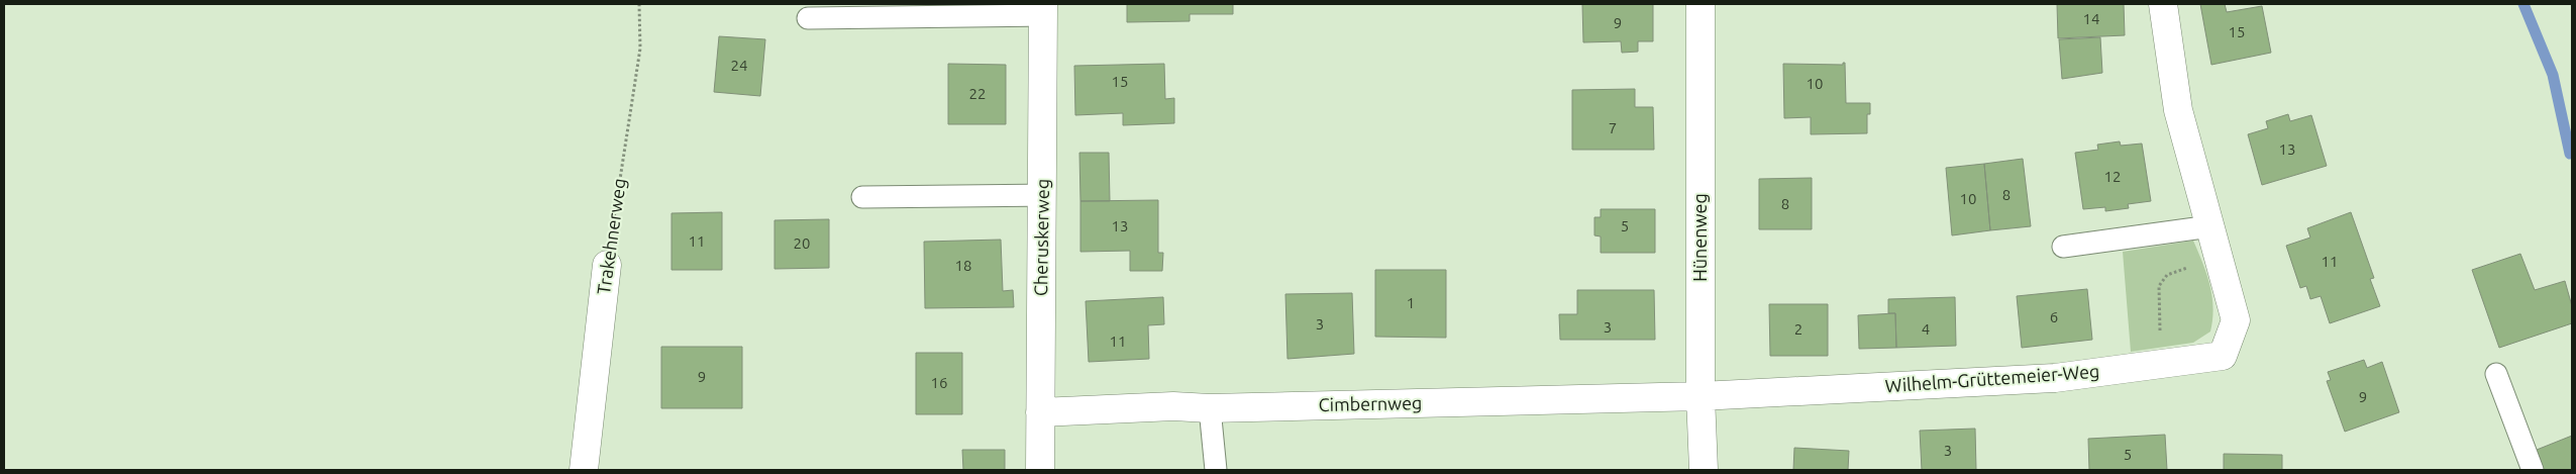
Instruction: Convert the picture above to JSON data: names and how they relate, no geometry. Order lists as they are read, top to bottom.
{
  "streets": {
    "street": [
      "Trakehnerweg",
      "Cheruskerweg",
      "Hünenweg",
      "Wilhelm-Grüttemeier-Weg",
      "Cimbernweg"
    ]
  },
  "crossings": [
    ["Cheruskerweg", "Cimbernweg"],
    ["Hünenweg", "Wilhelm-Grüttemeier-Weg"],
    ["Hünenweg", "Cimbernweg"],
    ["Wilhelm-Grüttemeier-Weg", "Cimbernweg"]
  ],
  "house_numbers": [
    "14",
    "9",
    "15",
    "24",
    "15",
    "10",
    "22",
    "7",
    "13",
    "12",
    "8",
    "10",
    "8",
    "13",
    "5",
    "11",
    "20",
    "11",
    "18",
    "1",
    "6",
    "3",
    "3",
    "2",
    "4",
    "11",
    "9",
    "16",
    "9",
    "3",
    "5"
  ]
}
